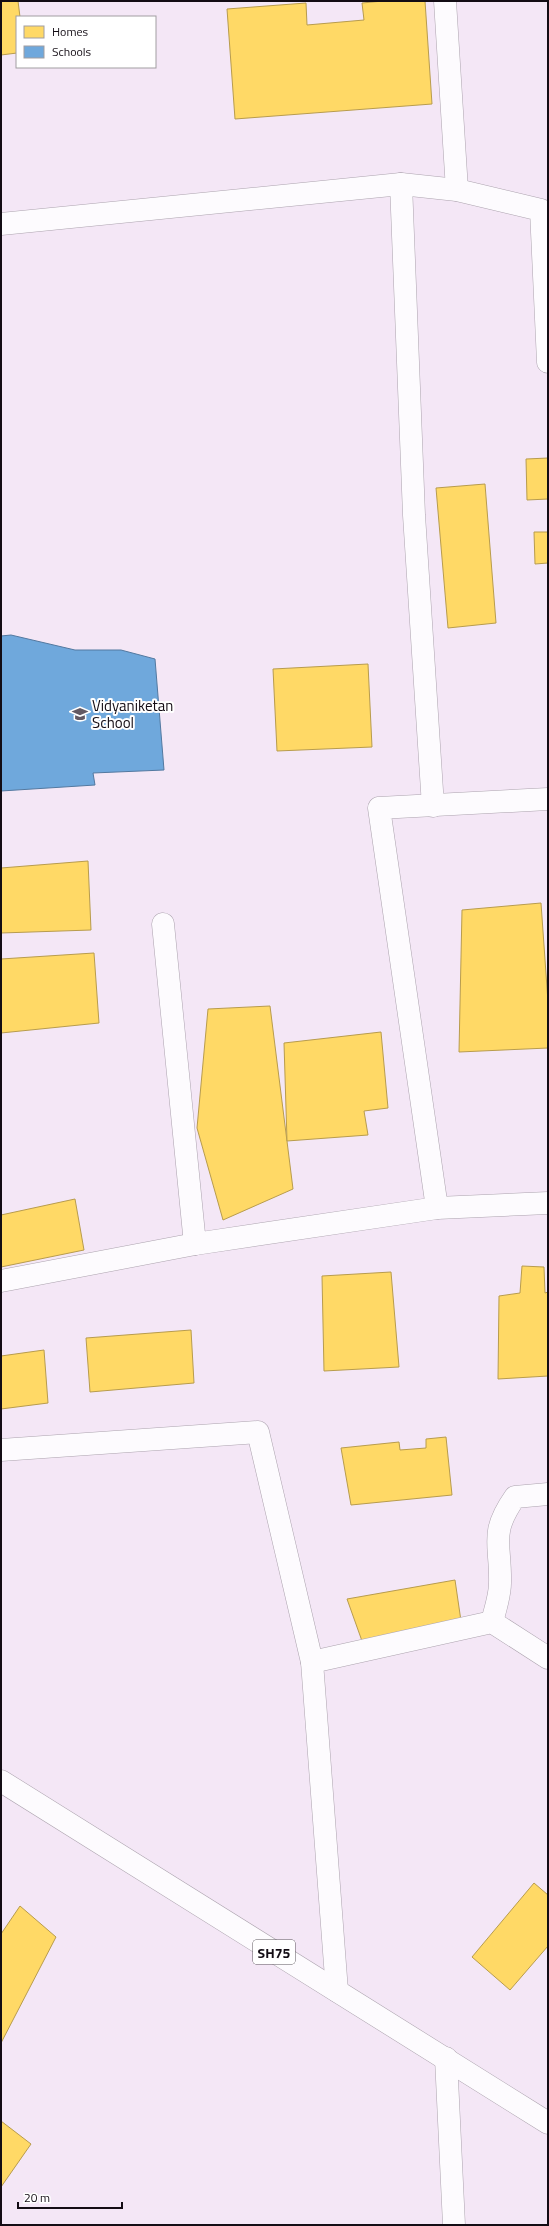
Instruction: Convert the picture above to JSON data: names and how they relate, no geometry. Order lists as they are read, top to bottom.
{
  "streets": {
    "street": ["SH75"]
  },
  "places": {
    "school or university": ["Vidyaniketan School"]
  },
  "legend": ["Homes", "Schools"],
  "scale_bar": "20 m"
}
